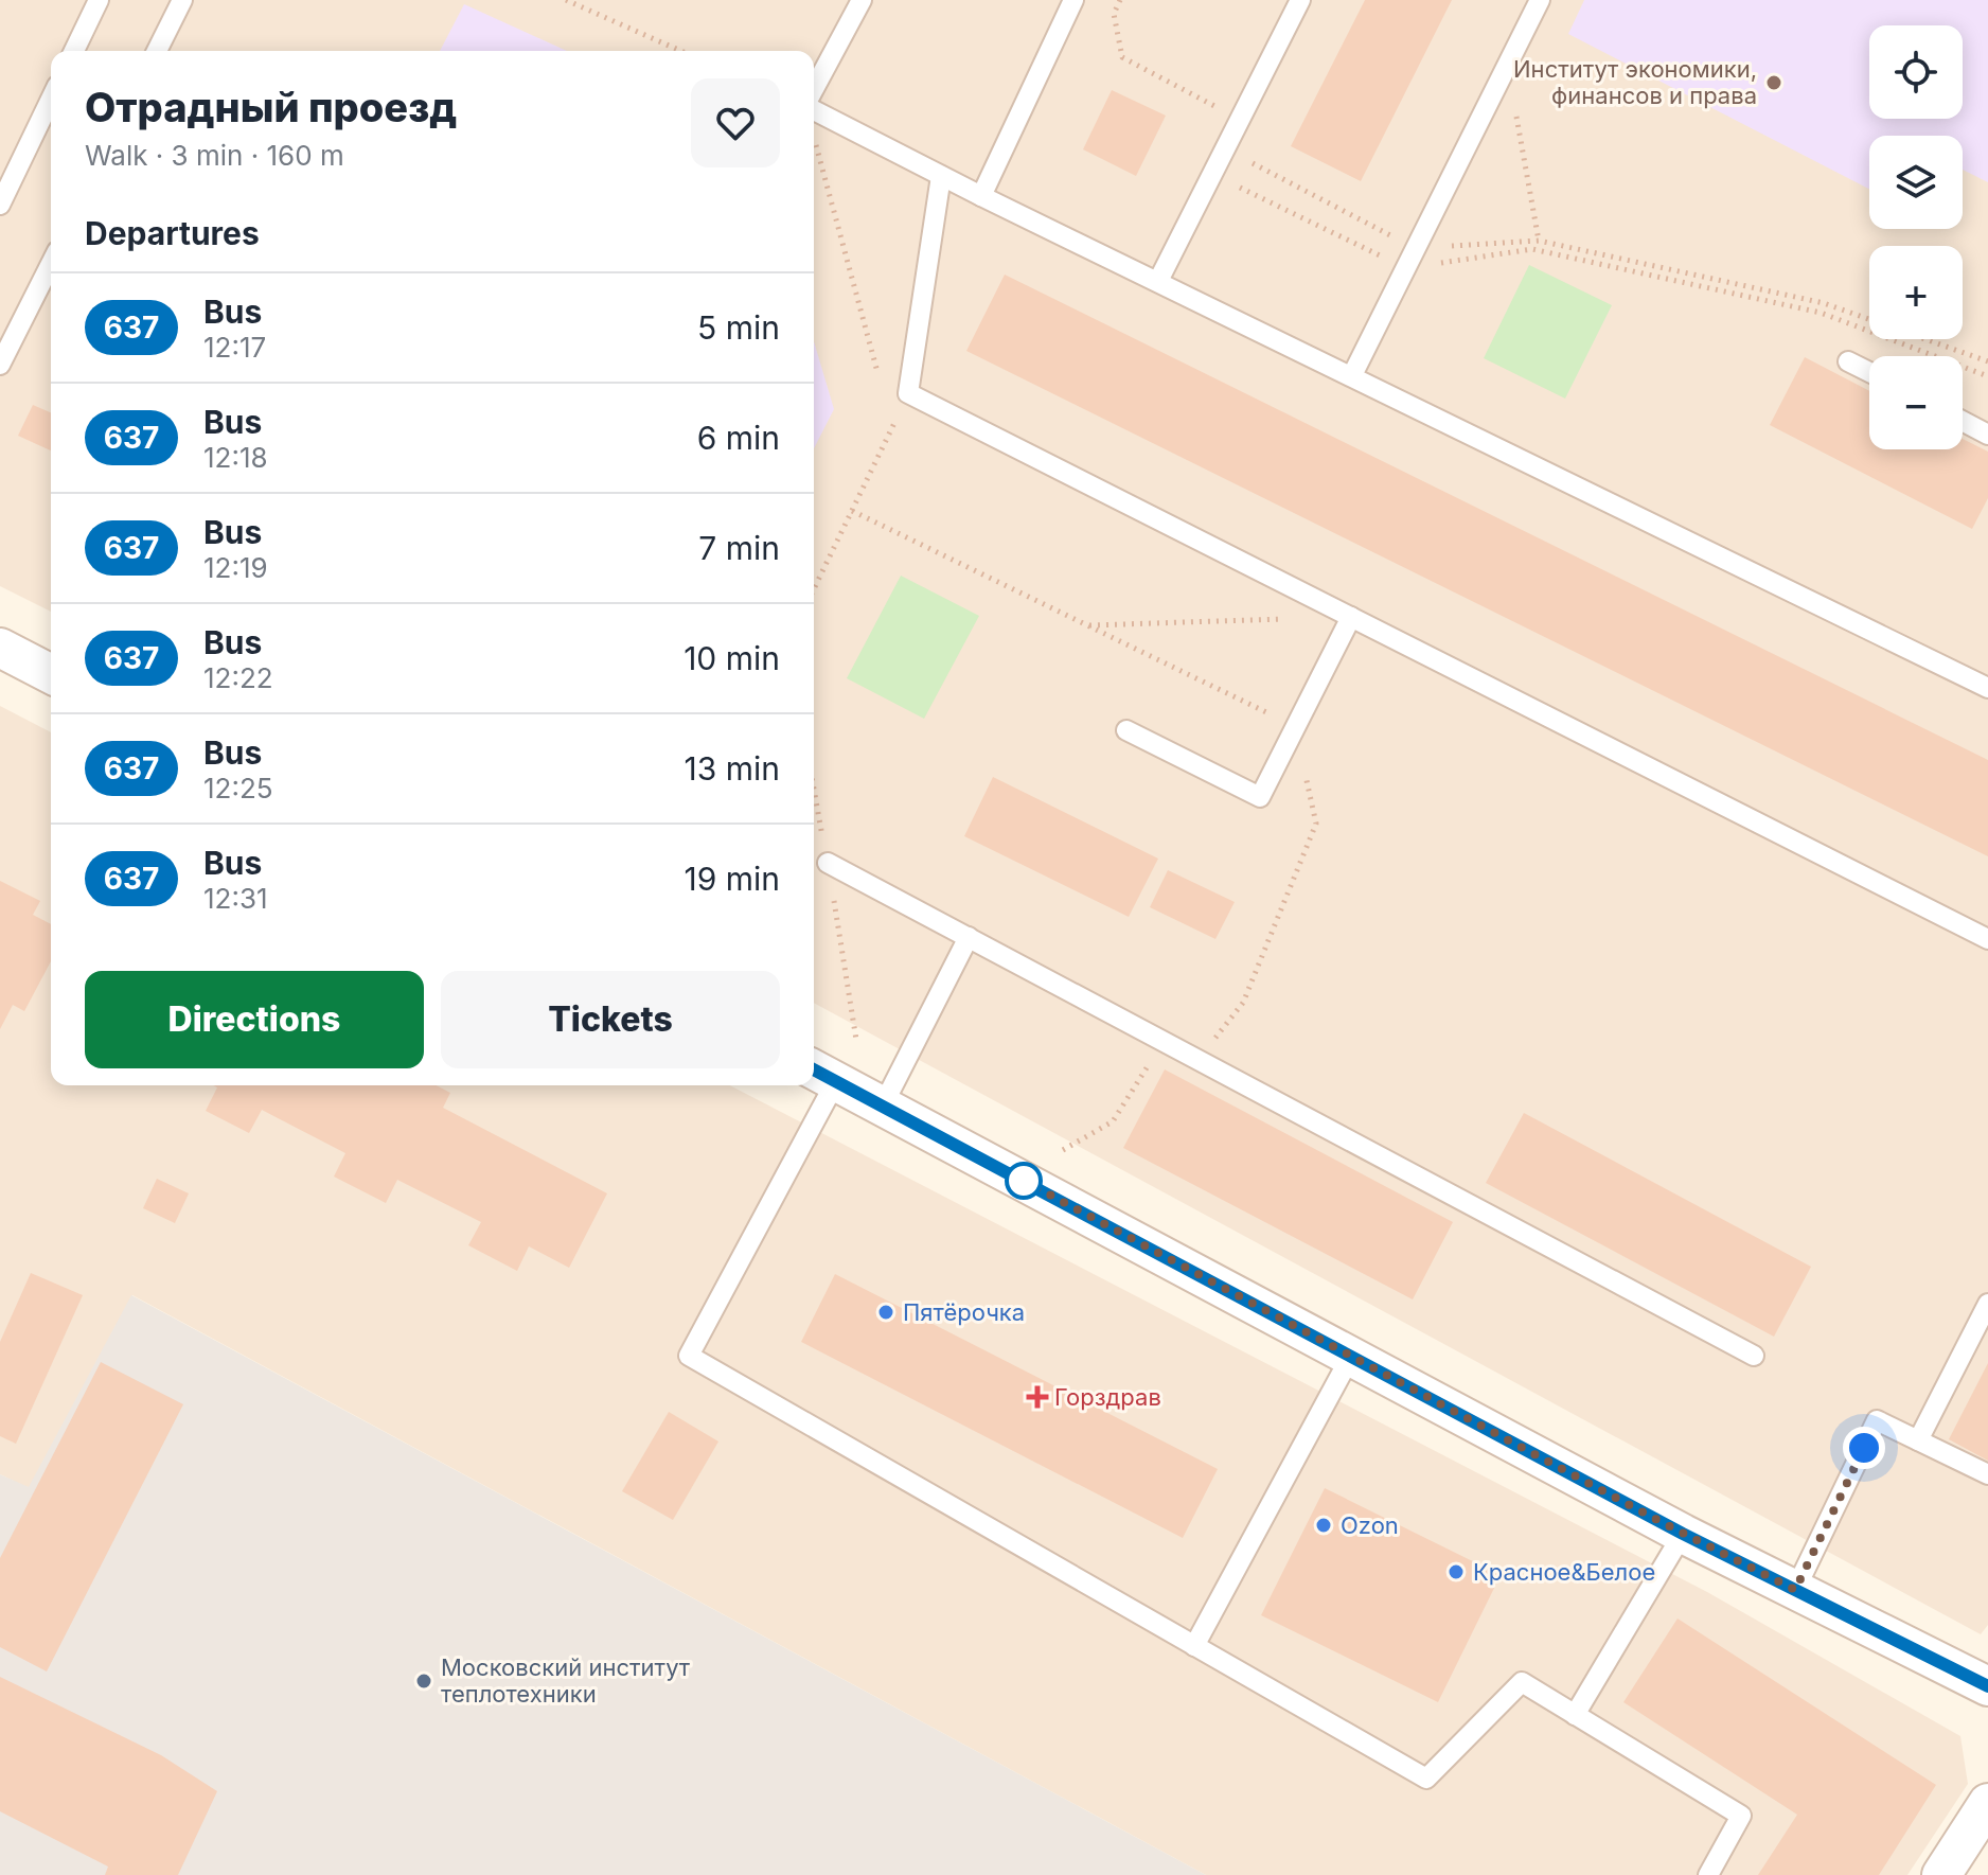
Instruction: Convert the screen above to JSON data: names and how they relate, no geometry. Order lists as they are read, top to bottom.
{
  "places": {
    "other": [
      "Институт экономики, финансов и права",
      "Пятёрочка",
      "Ozon",
      "Красное&Белое",
      "Московский институт теплотехники"
    ],
    "health": ["Горздрав"]
  },
  "lines": ["bus line 637"],
  "page": {
    "map_buttons": ["+", "−"],
    "heading": [
      ["Отрадный проезд", "Walk · 3 min · 160 m"],
      "Departures"
    ],
    "list": [
      {
        "mark": "637",
        "name": "Bus",
        "note": "12:17",
        "value": "5 min"
      },
      {
        "mark": "637",
        "name": "Bus",
        "note": "12:18",
        "value": "6 min"
      },
      {
        "mark": "637",
        "name": "Bus",
        "note": "12:19",
        "value": "7 min"
      },
      {
        "mark": "637",
        "name": "Bus",
        "note": "12:22",
        "value": "10 min"
      },
      {
        "mark": "637",
        "name": "Bus",
        "note": "12:25",
        "value": "13 min"
      },
      {
        "mark": "637",
        "name": "Bus",
        "note": "12:31",
        "value": "19 min"
      }
    ],
    "buttons": ["Directions", "Tickets"]
  }
}
